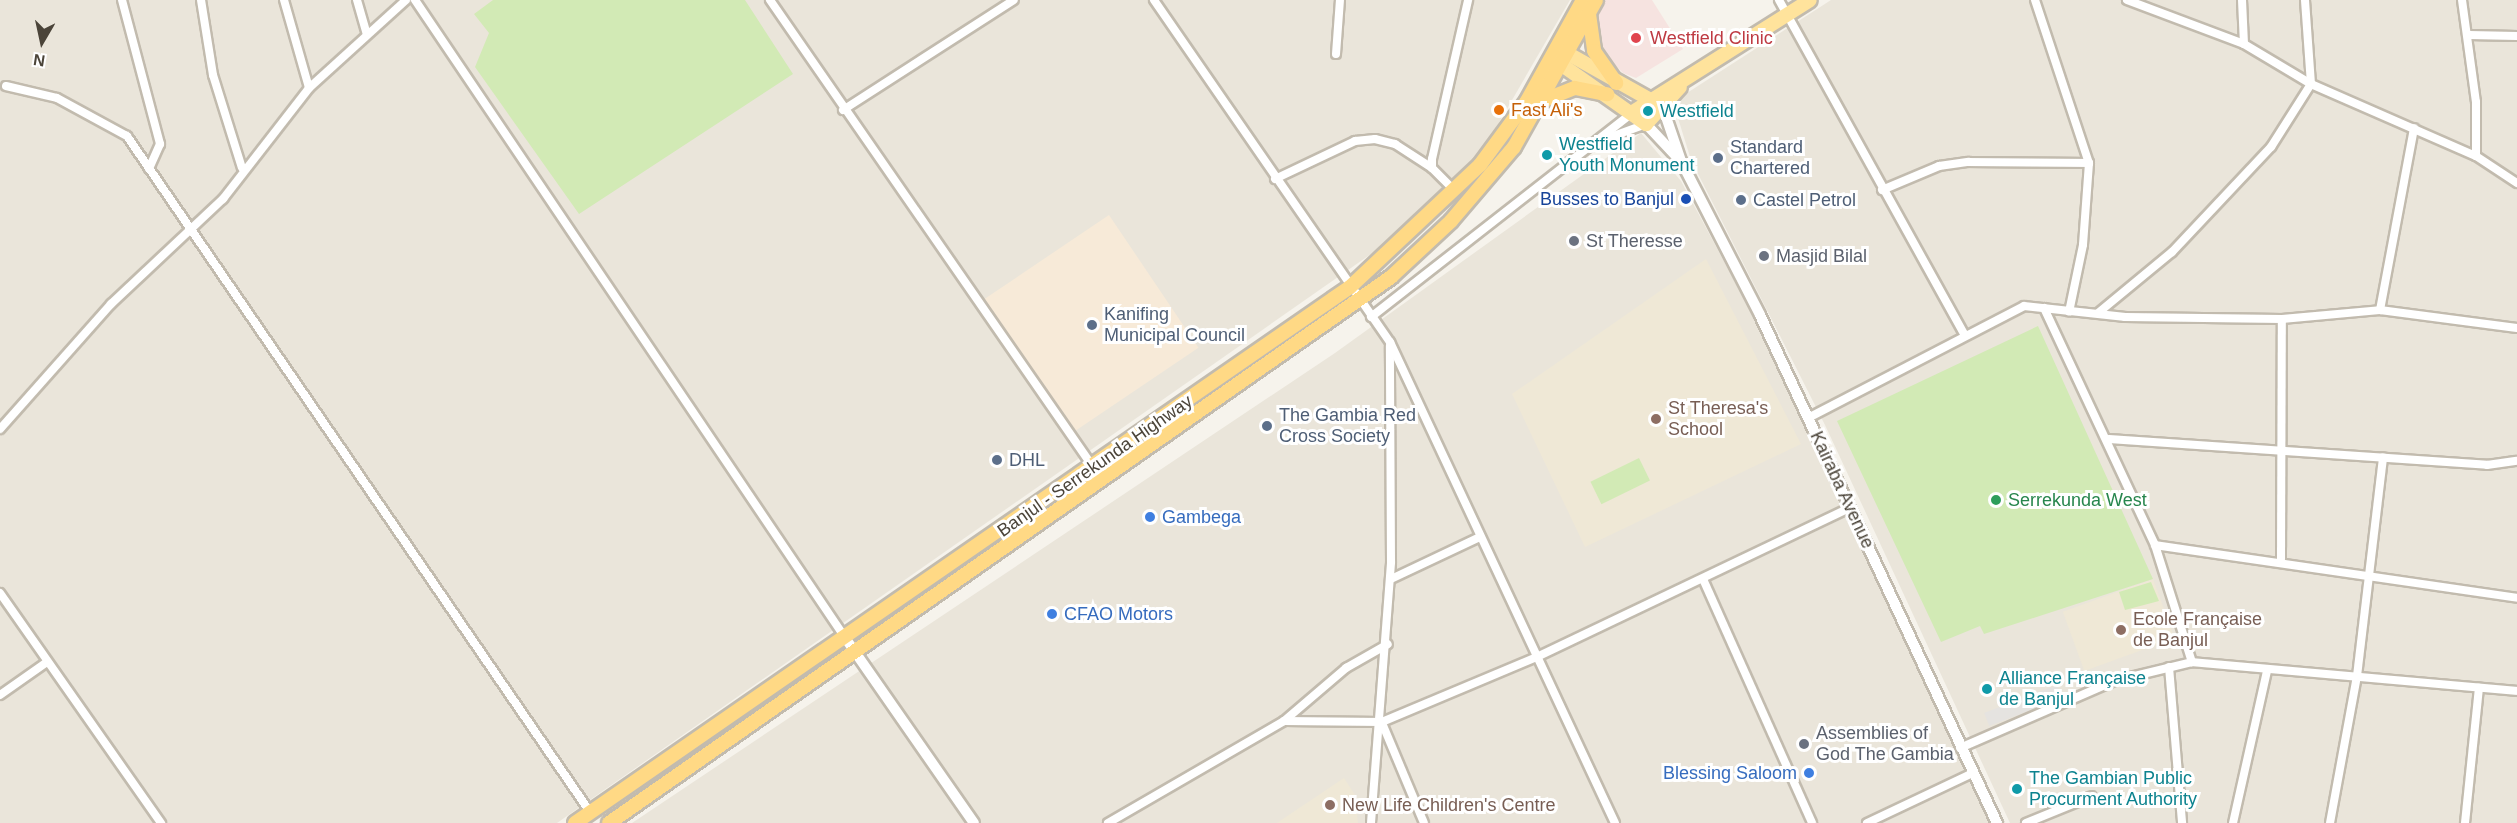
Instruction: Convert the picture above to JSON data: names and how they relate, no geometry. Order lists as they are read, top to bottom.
{
  "streets": {
    "highway": ["Banjul - Serrekunda Highway"],
    "main road": ["Kairaba Avenue"]
  },
  "crossings": [
    ["Banjul - Serrekunda Highway", "Kairaba Avenue"]
  ],
  "places": [
    "Westfield Clinic",
    "Fast Ali's",
    "Westfield",
    "Westfield Youth Monument",
    "Standard Chartered",
    "Busses to Banjul",
    "Castel Petrol",
    "St Theresse",
    "Masjid Bilal",
    "Kanifing Municipal Council",
    "St Theresa's School",
    "The Gambia Red Cross Society",
    "DHL",
    "Serrekunda West",
    "Gambega",
    "CFAO Motors",
    "Ecole Française de Banjul",
    "Alliance Française de Banjul",
    "Assemblies of God The Gambia",
    "Blessing Saloom",
    "The Gambian Public Procurment Authority",
    "New Life Children's Centre"
  ],
  "north": "bottom"
}
